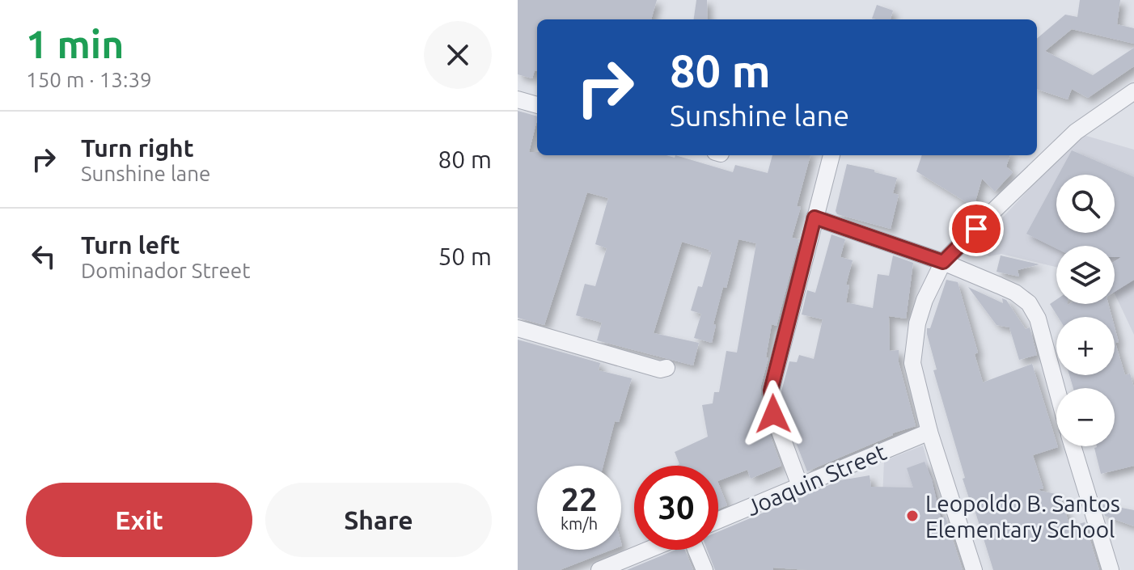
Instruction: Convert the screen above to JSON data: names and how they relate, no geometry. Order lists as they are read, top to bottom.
{
  "streets": {
    "street": ["Joaquin Street"]
  },
  "places": ["Leopoldo B. Santos Elementary School"],
  "page": {
    "heading": ["1 min", "150 m · 13:39"],
    "turn": ["80 m", "Sunshine lane"],
    "list": [
      {
        "name": "Turn right",
        "note": "Sunshine lane",
        "value": "80 m"
      },
      {
        "name": "Turn left",
        "note": "Dominador Street",
        "value": "50 m"
      }
    ],
    "map_buttons": ["+", "−"],
    "speed": "22 km/h",
    "limit": "30",
    "buttons": ["Exit", "Share"]
  }
}
